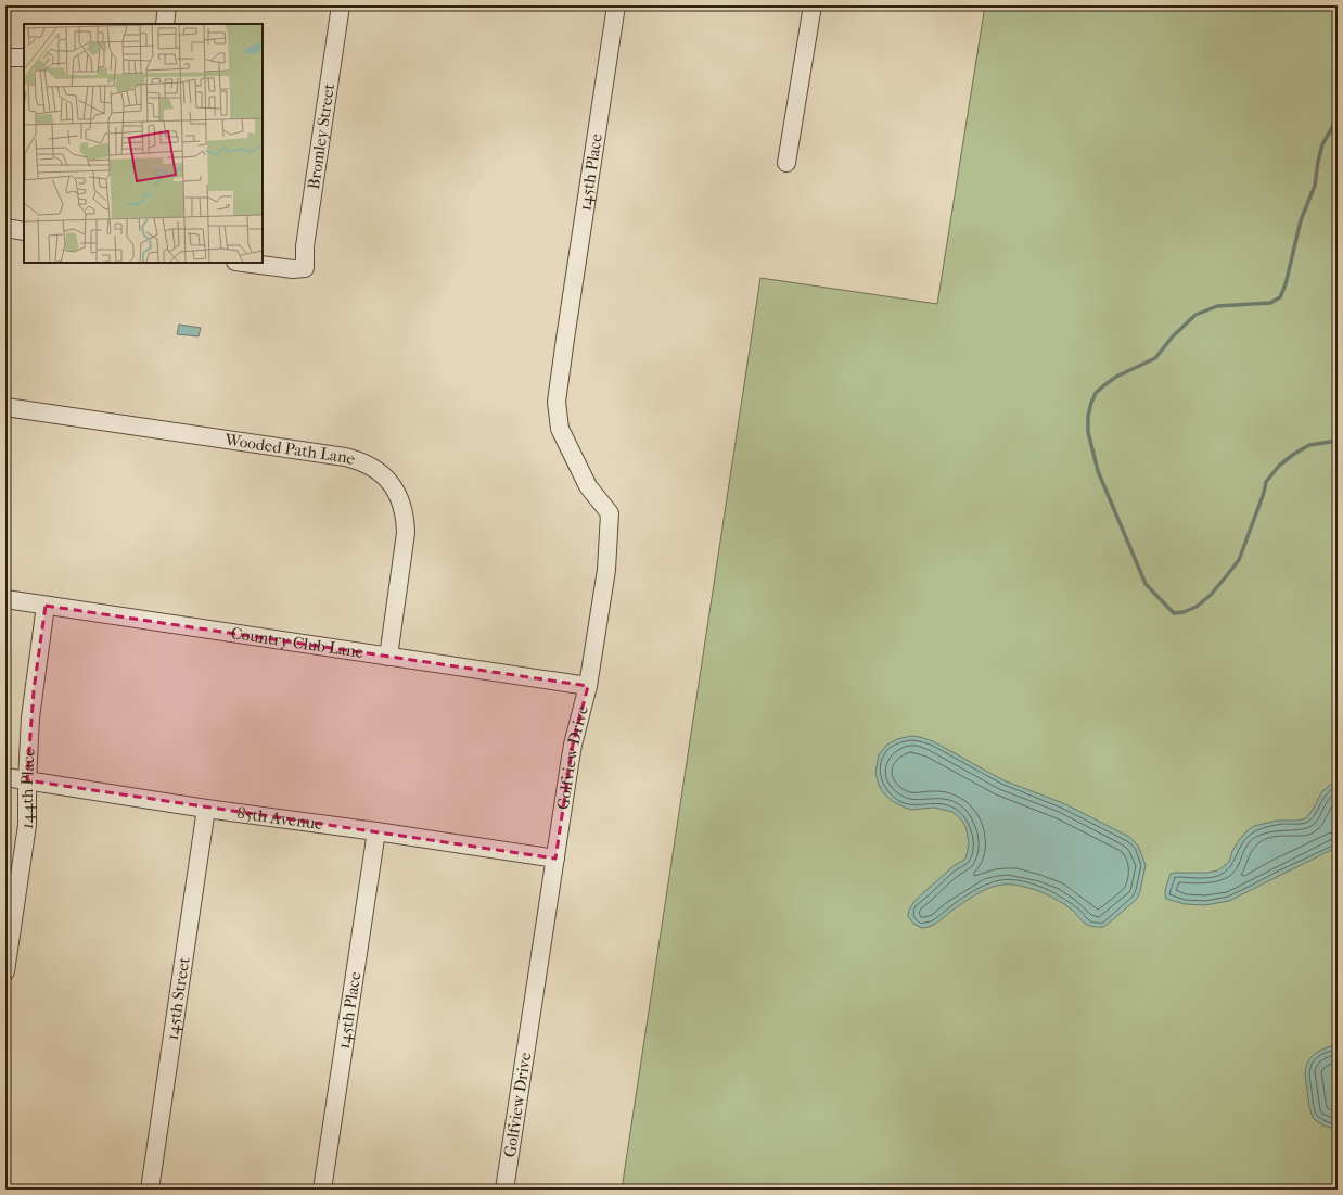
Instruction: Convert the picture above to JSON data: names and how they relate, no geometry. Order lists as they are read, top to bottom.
{
  "streets": {
    "street": [
      "Bromley Street",
      "145th Place",
      "Wooded Path Lane",
      "Country Club Lane",
      "Golfview Drive",
      "144th Place",
      "85th Avenue",
      "145th Street"
    ]
  },
  "crossings": [
    ["145th Place", "Golfview Drive"],
    ["145th Place", "85th Avenue"],
    ["Wooded Path Lane", "Country Club Lane"],
    ["Country Club Lane", "Golfview Drive"],
    ["Country Club Lane", "144th Place"],
    ["Golfview Drive", "85th Avenue"],
    ["144th Place", "85th Avenue"],
    ["85th Avenue", "145th Street"]
  ]
}
